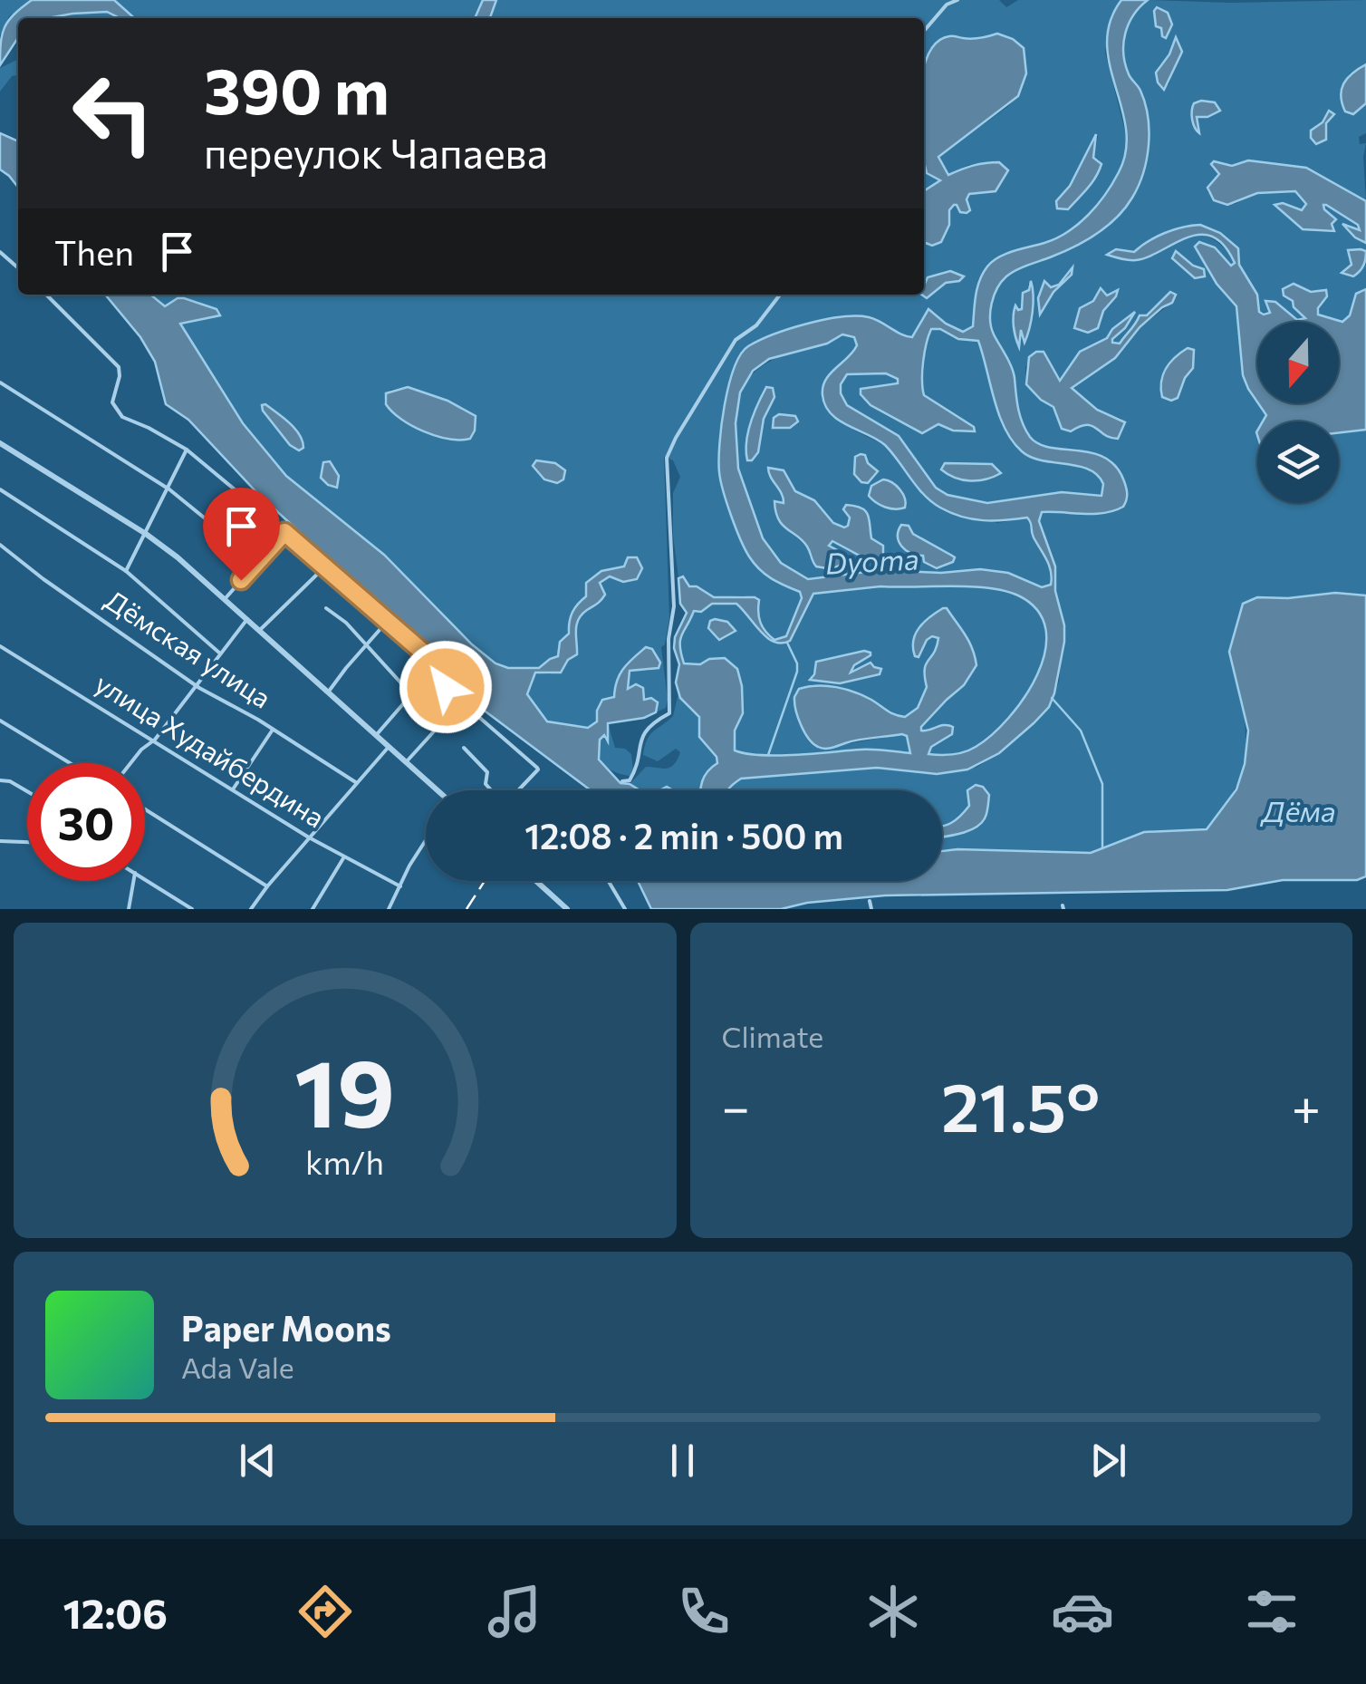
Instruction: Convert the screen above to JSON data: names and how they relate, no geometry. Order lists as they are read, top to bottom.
{
  "streets": {
    "street": ["Дёмская улица", "улица Худайбердина"]
  },
  "water": ["Dyoma", "Дёма"],
  "north": "bottom",
  "page": {
    "turn": ["390 m", "переулок Чапаева"],
    "then": "Then",
    "limit": "30",
    "trip": "12:08 · 2 min · 500 m",
    "tile": "Climate",
    "heat": ["−", "21.5°", "+"],
    "song": ["Paper Moons", "Ada Vale"],
    "tabs": "12:06",
    "gauge": ["19", "km/h"]
  }
}
